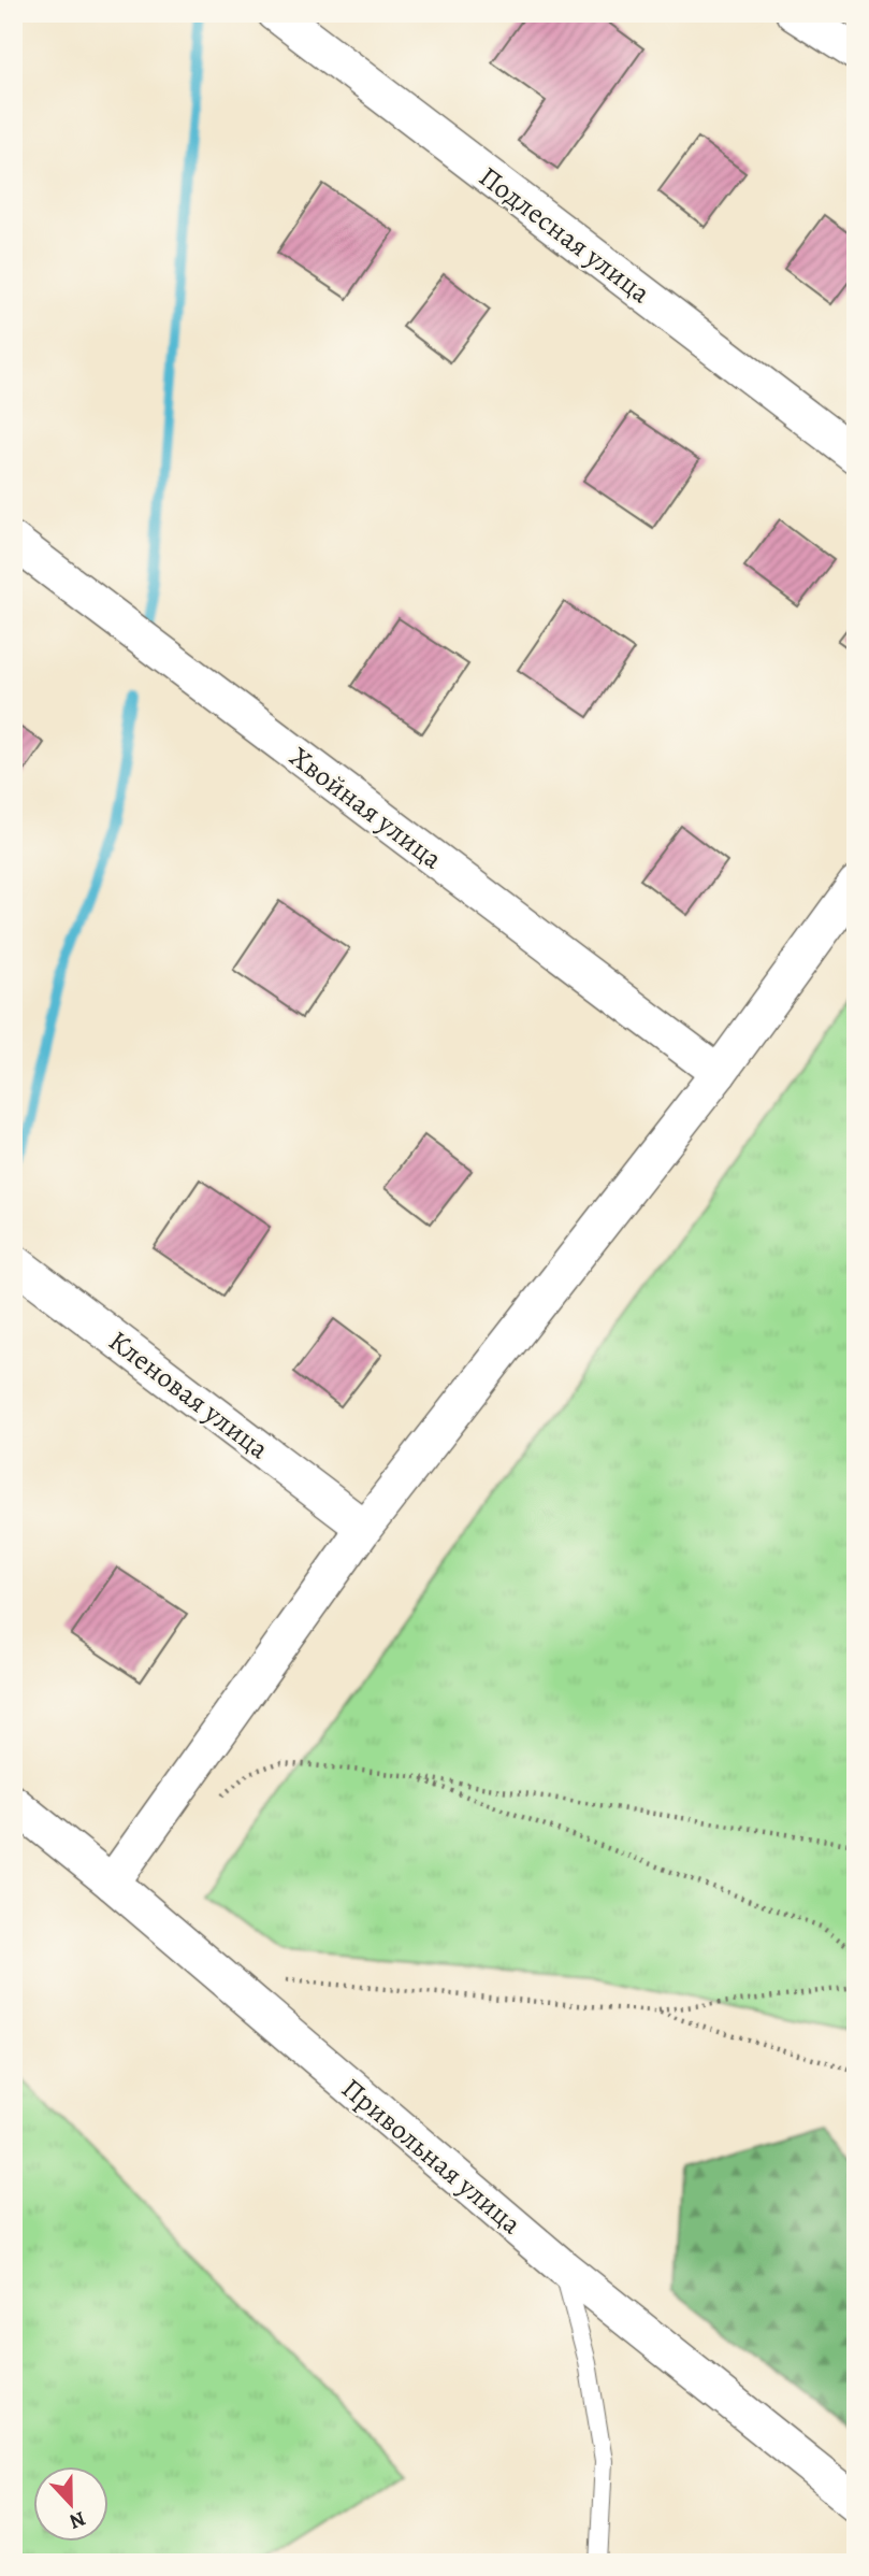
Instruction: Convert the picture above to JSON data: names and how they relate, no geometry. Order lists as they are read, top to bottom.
{
  "streets": {
    "street": [
      "Подлесная улица",
      "Хвойная улица",
      "Кленовая улица",
      "Привольная улица"
    ]
  },
  "north": "bottom"
}
